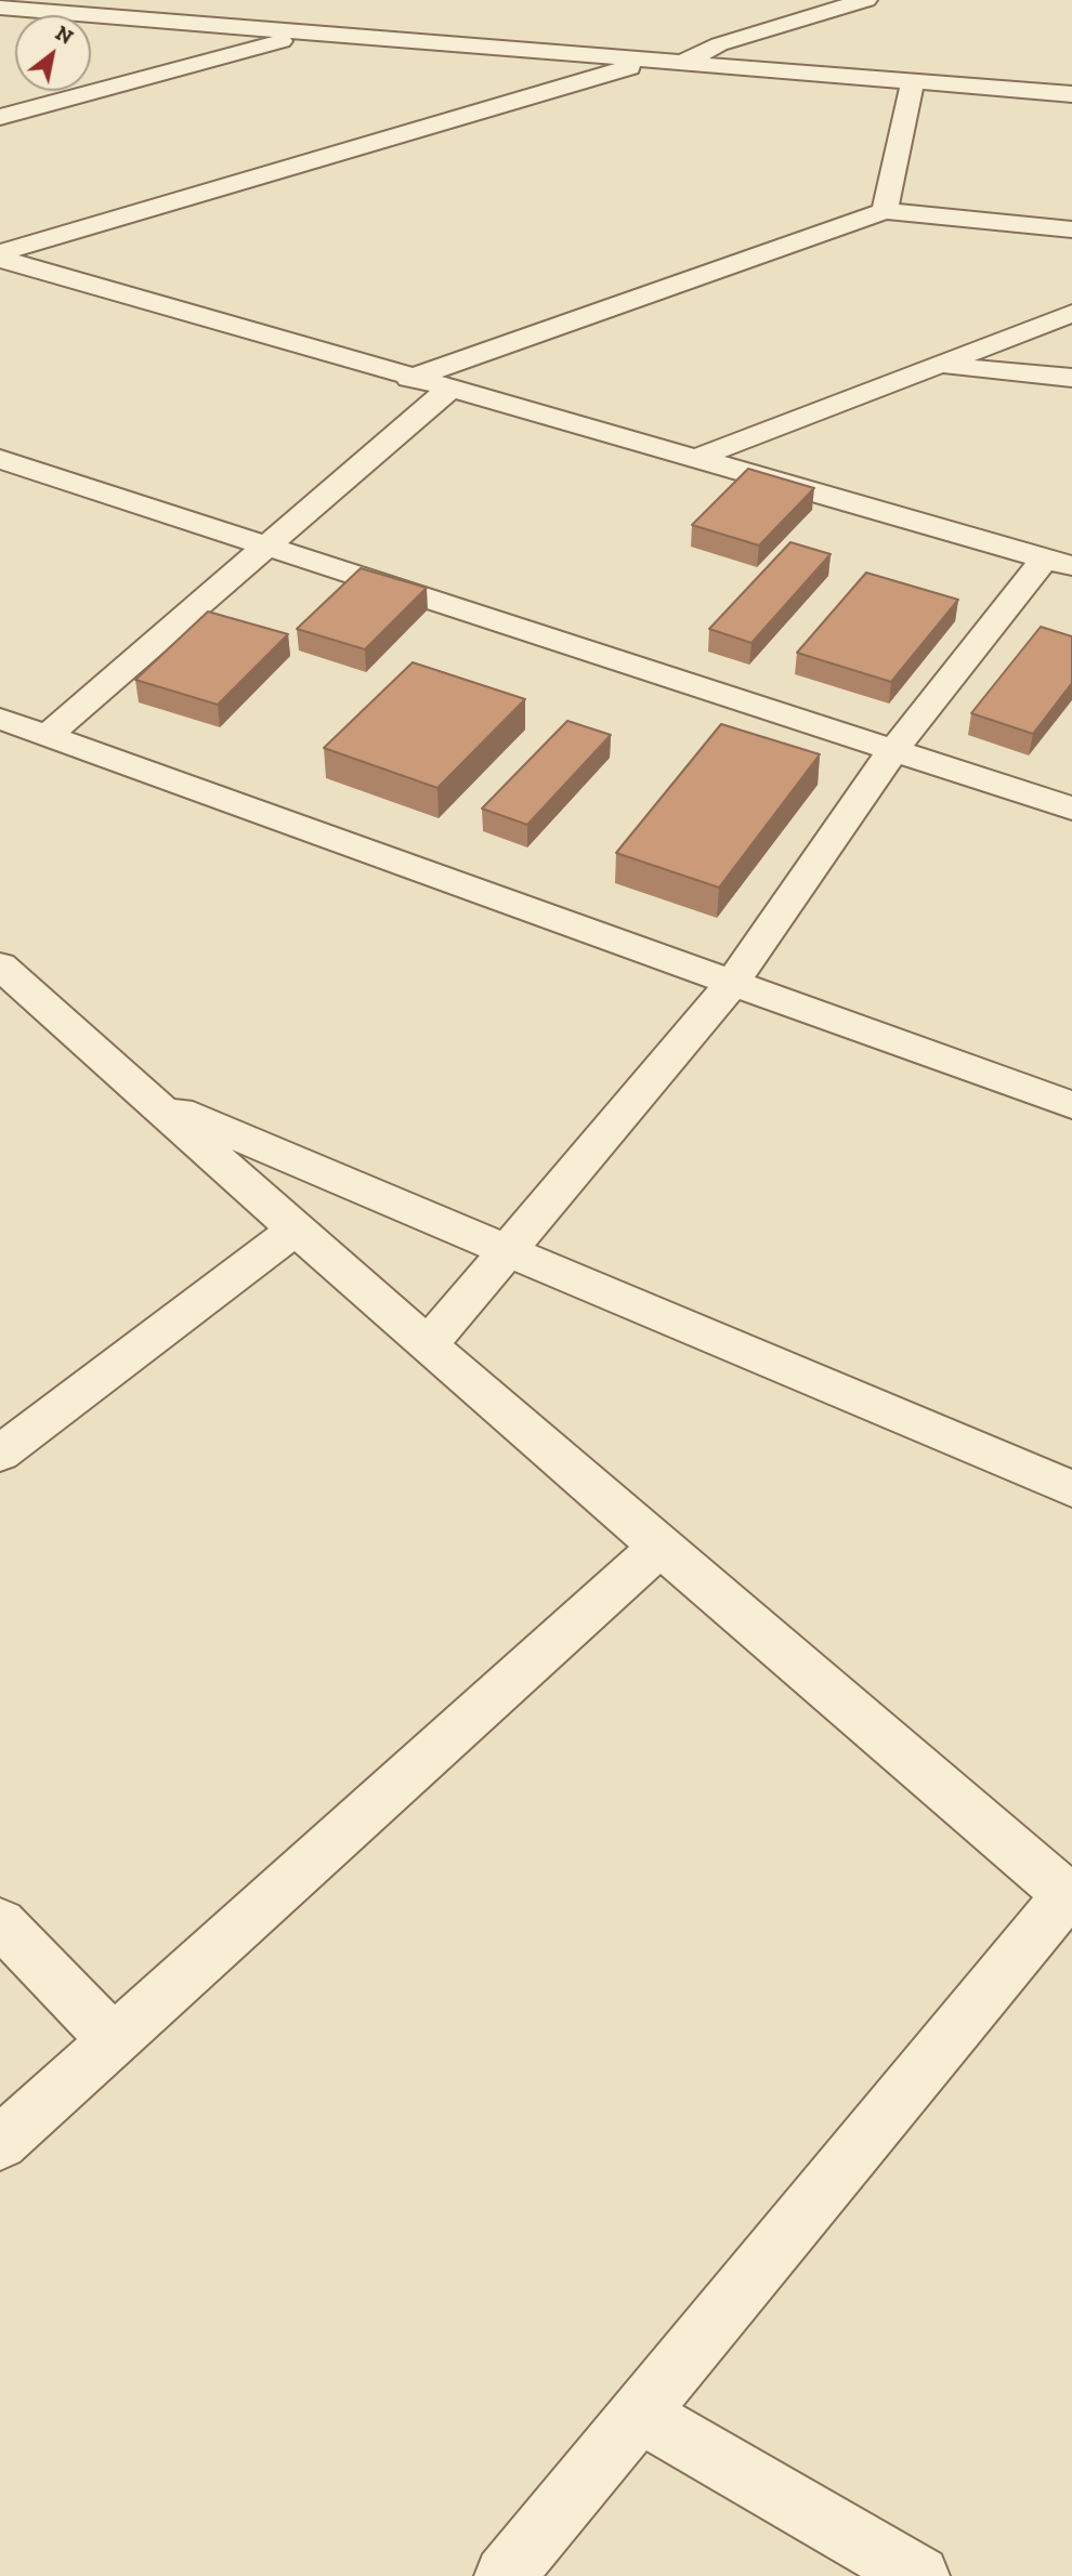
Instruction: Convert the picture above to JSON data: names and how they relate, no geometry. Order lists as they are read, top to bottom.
{
  "north": "top right"
}
